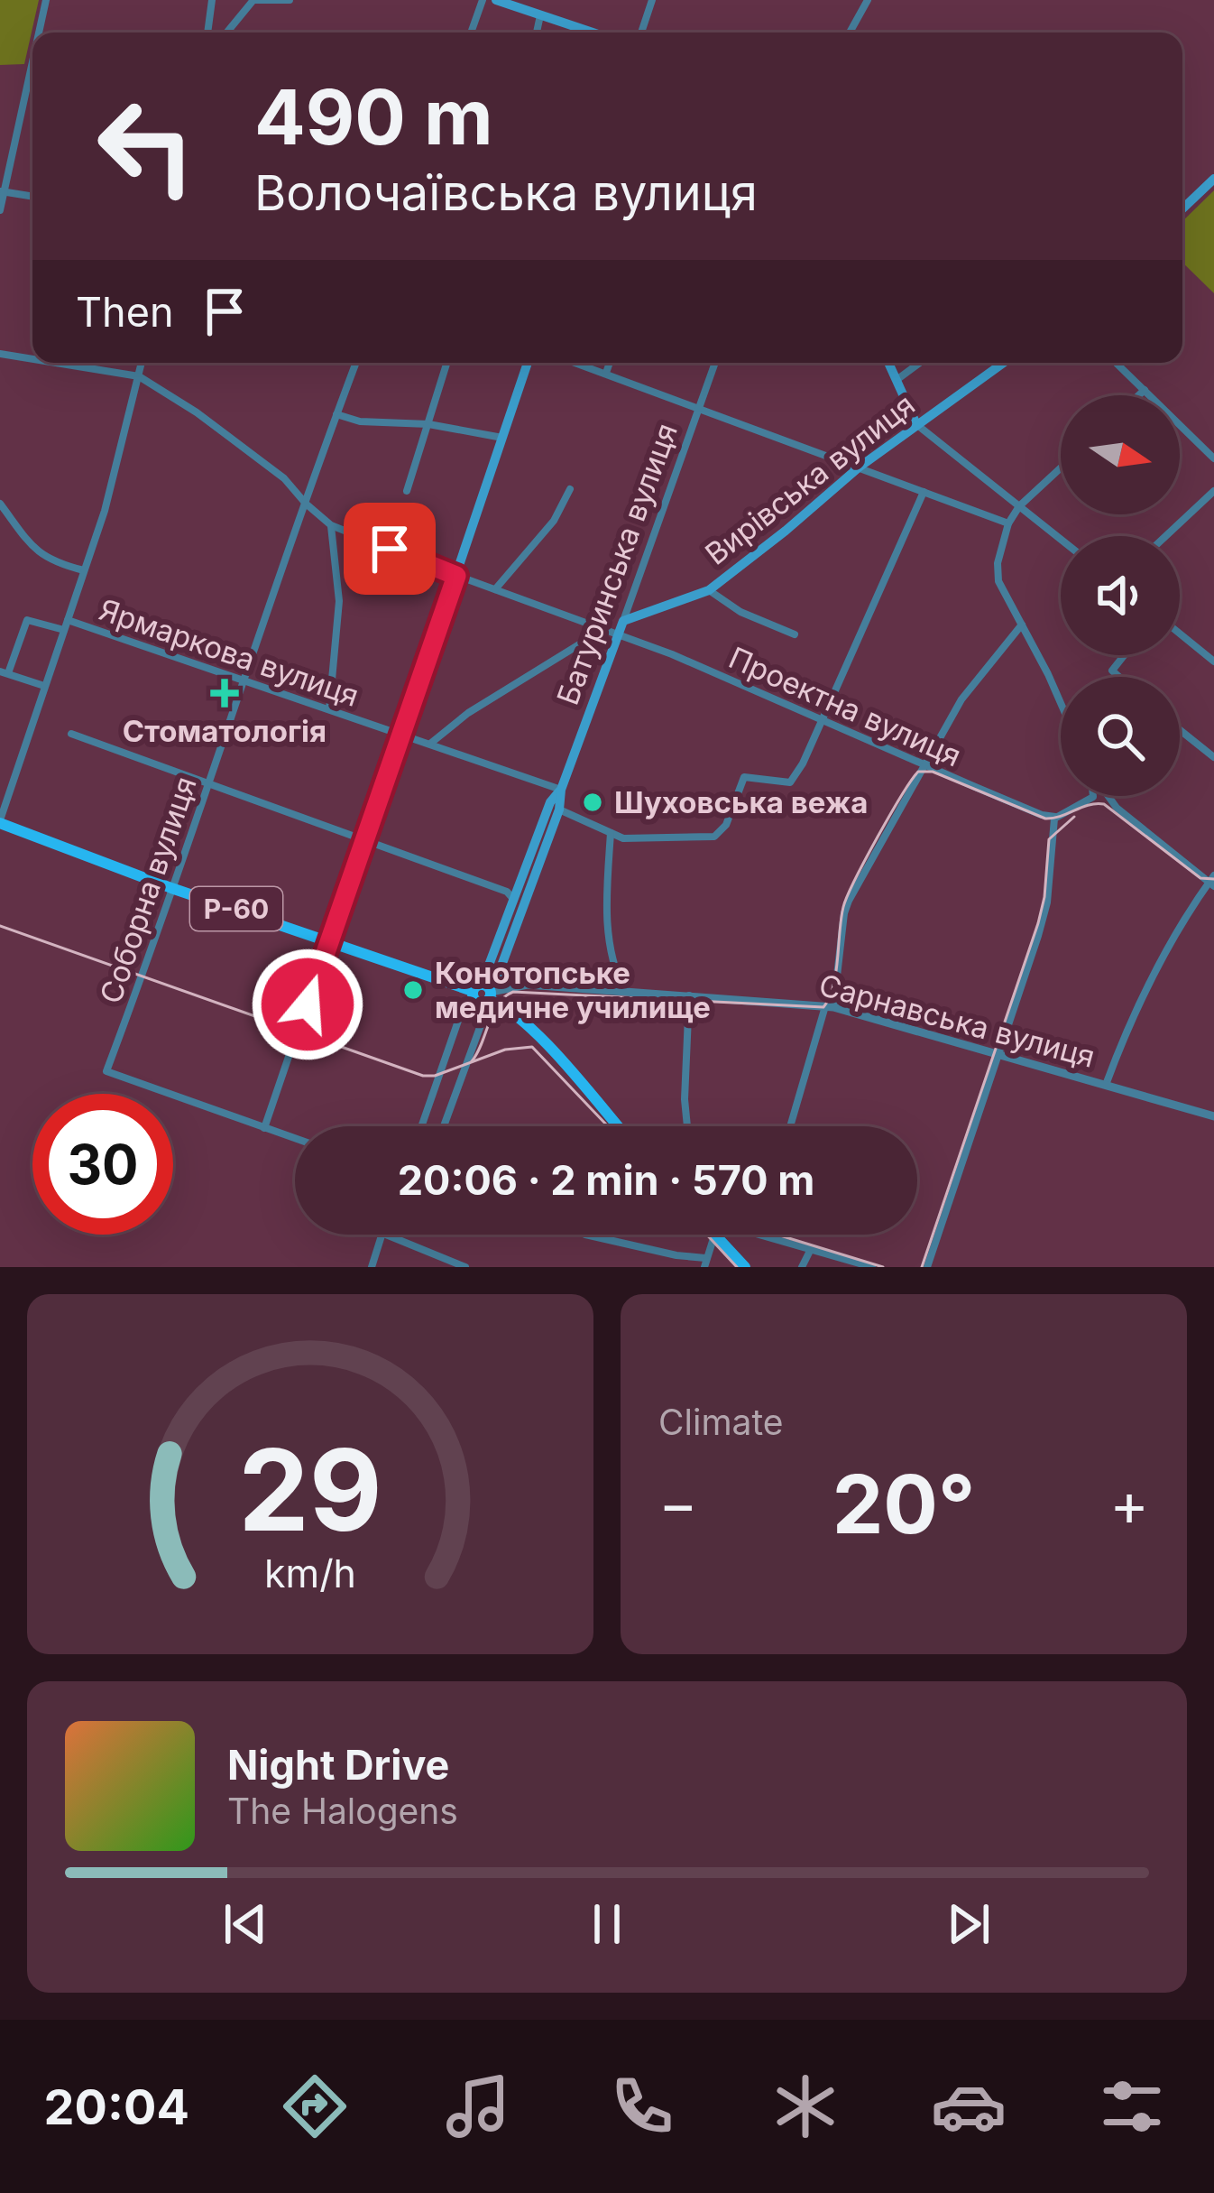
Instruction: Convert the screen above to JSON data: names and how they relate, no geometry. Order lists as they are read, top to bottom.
{
  "streets": {
    "main road": ["Вирівська вулиця", "Батуринська вулиця", "Р-60"],
    "street": [
      "Ярмаркова вулиця",
      "Проектна вулиця",
      "Соборна вулиця",
      "Сарнавська вулиця"
    ]
  },
  "crossings": [
    ["Вирівська вулиця", "Батуринська вулиця"],
    ["Батуринська вулиця", "Ярмаркова вулиця"],
    ["Батуринська вулиця", "Проектна вулиця"],
    ["Ярмаркова вулиця", "Соборна вулиця"],
    ["Проектна вулиця", "Соборна вулиця"],
    ["Соборна вулиця", "Р-60"],
    ["Р-60", "Сарнавська вулиця"]
  ],
  "places": {
    "health": ["Стоматологія"],
    "other": ["Шуховська вежа", "Конотопське медичне училище"]
  },
  "north": "right",
  "page": {
    "turn": ["490 m", "Волочаївська вулиця"],
    "then": "Then",
    "limit": "30",
    "trip": "20:06 · 2 min · 570 m",
    "tile": "Climate",
    "heat": ["−", "20°", "+"],
    "song": ["Night Drive", "The Halogens"],
    "tabs": "20:04",
    "gauge": ["29", "km/h"]
  }
}
